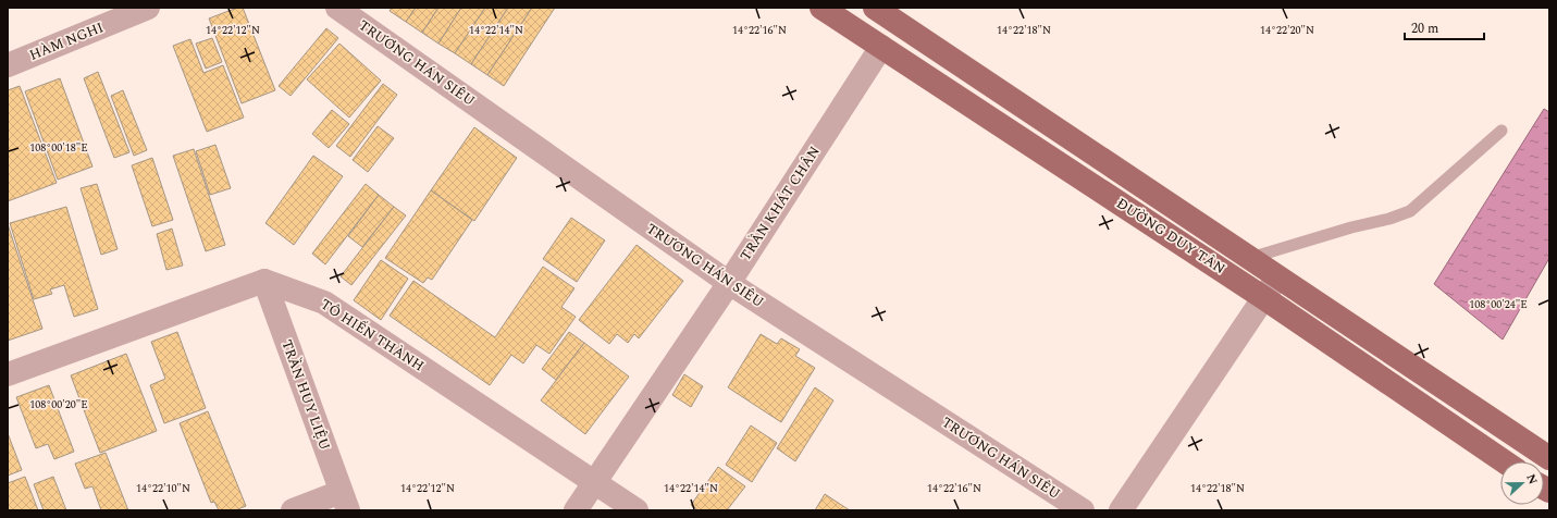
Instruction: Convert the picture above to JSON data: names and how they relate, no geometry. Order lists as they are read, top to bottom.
{
  "streets": {
    "main road": ["ĐƯỜNG DUY TÂN"],
    "street": [
      "HÀM NGHI",
      "TRƯƠNG HÁN SIÊU",
      "TRẦN KHÁT CHÂN",
      "TÔ HIẾN THÀNH",
      "TRẦN HUY LIỆU"
    ]
  },
  "crossings": [
    ["TRƯƠNG HÁN SIÊU", "TRẦN KHÁT CHÂN"],
    ["TRẦN KHÁT CHÂN", "ĐƯỜNG DUY TÂN"],
    ["TRẦN KHÁT CHÂN", "TÔ HIẾN THÀNH"],
    ["TÔ HIẾN THÀNH", "TRẦN HUY LIỆU"]
  ],
  "scale_bar": "20 m",
  "north": "right",
  "coordinates": [
    "14°22'12\"N",
    "14°22'14\"N",
    "14°22'16\"N",
    "14°22'18\"N",
    "14°22'20\"N",
    "108°00'18\"E",
    "108°00'24\"E",
    "108°00'20\"E",
    "14°22'10\"N"
  ]
}
